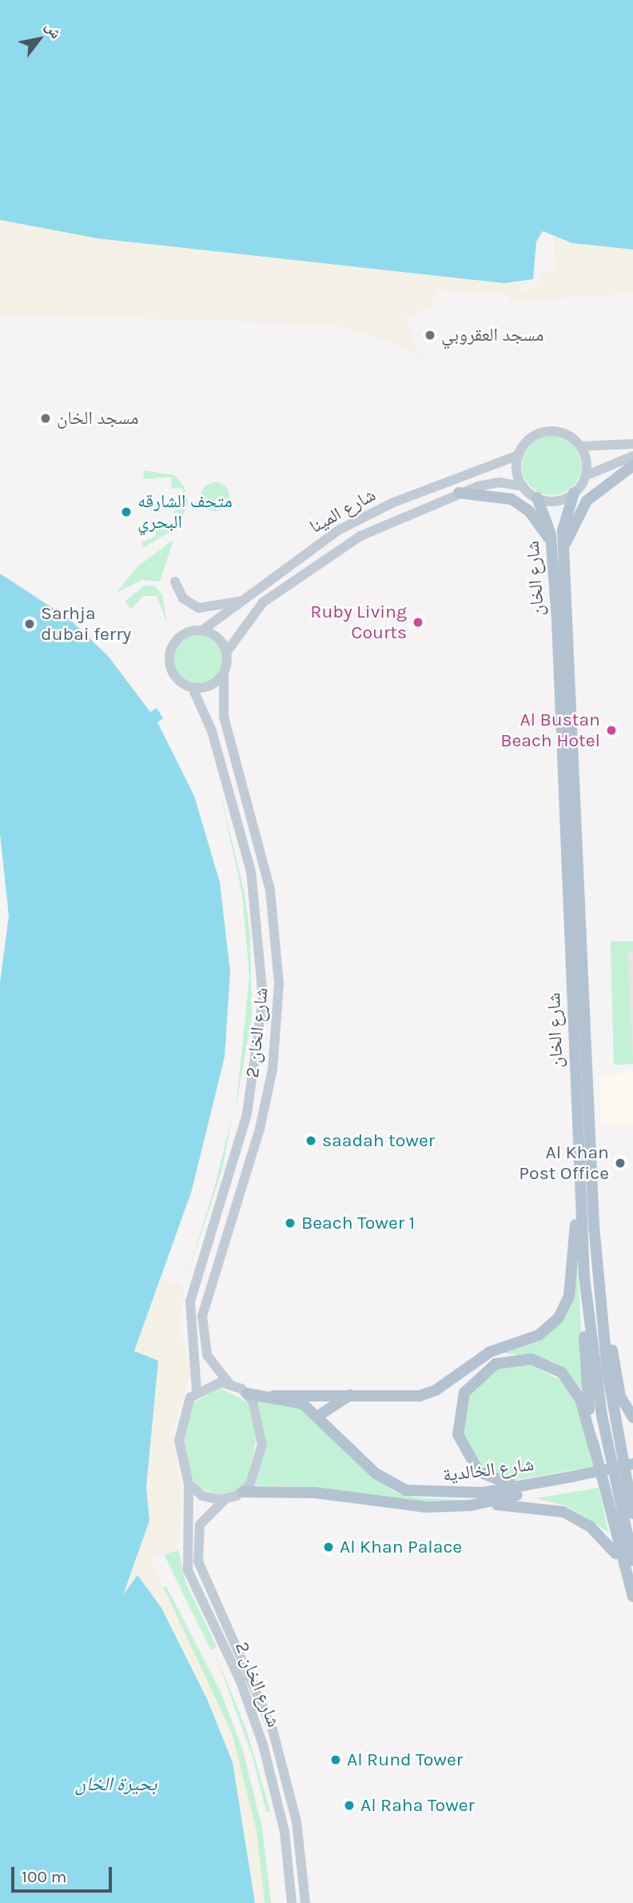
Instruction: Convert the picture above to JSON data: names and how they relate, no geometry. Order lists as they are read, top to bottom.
{
  "streets": {
    "main road": [
      "شارع المينا",
      "شارع الخان",
      "شارع الخان 2",
      "شارع الخالدية"
    ]
  },
  "crossings": [
    ["شارع المينا", "شارع الخان"],
    ["شارع المينا", "شارع الخان 2"],
    ["شارع الخان 2", "شارع الخالدية"]
  ],
  "water": ["بحيرة الخان"],
  "places": [
    "مسجد العقروبي",
    "مسجد الخان",
    "متحف الشارقه البحري",
    "Ruby Living Courts",
    "Sarhja dubai ferry",
    "Al Bustan Beach Hotel",
    "saadah tower",
    "Al Khan Post Office",
    "Beach Tower 1",
    "Al Khan Palace",
    "Al Rund Tower",
    "Al Raha Tower"
  ],
  "scale_bar": "100 m",
  "north": "top right"
}
